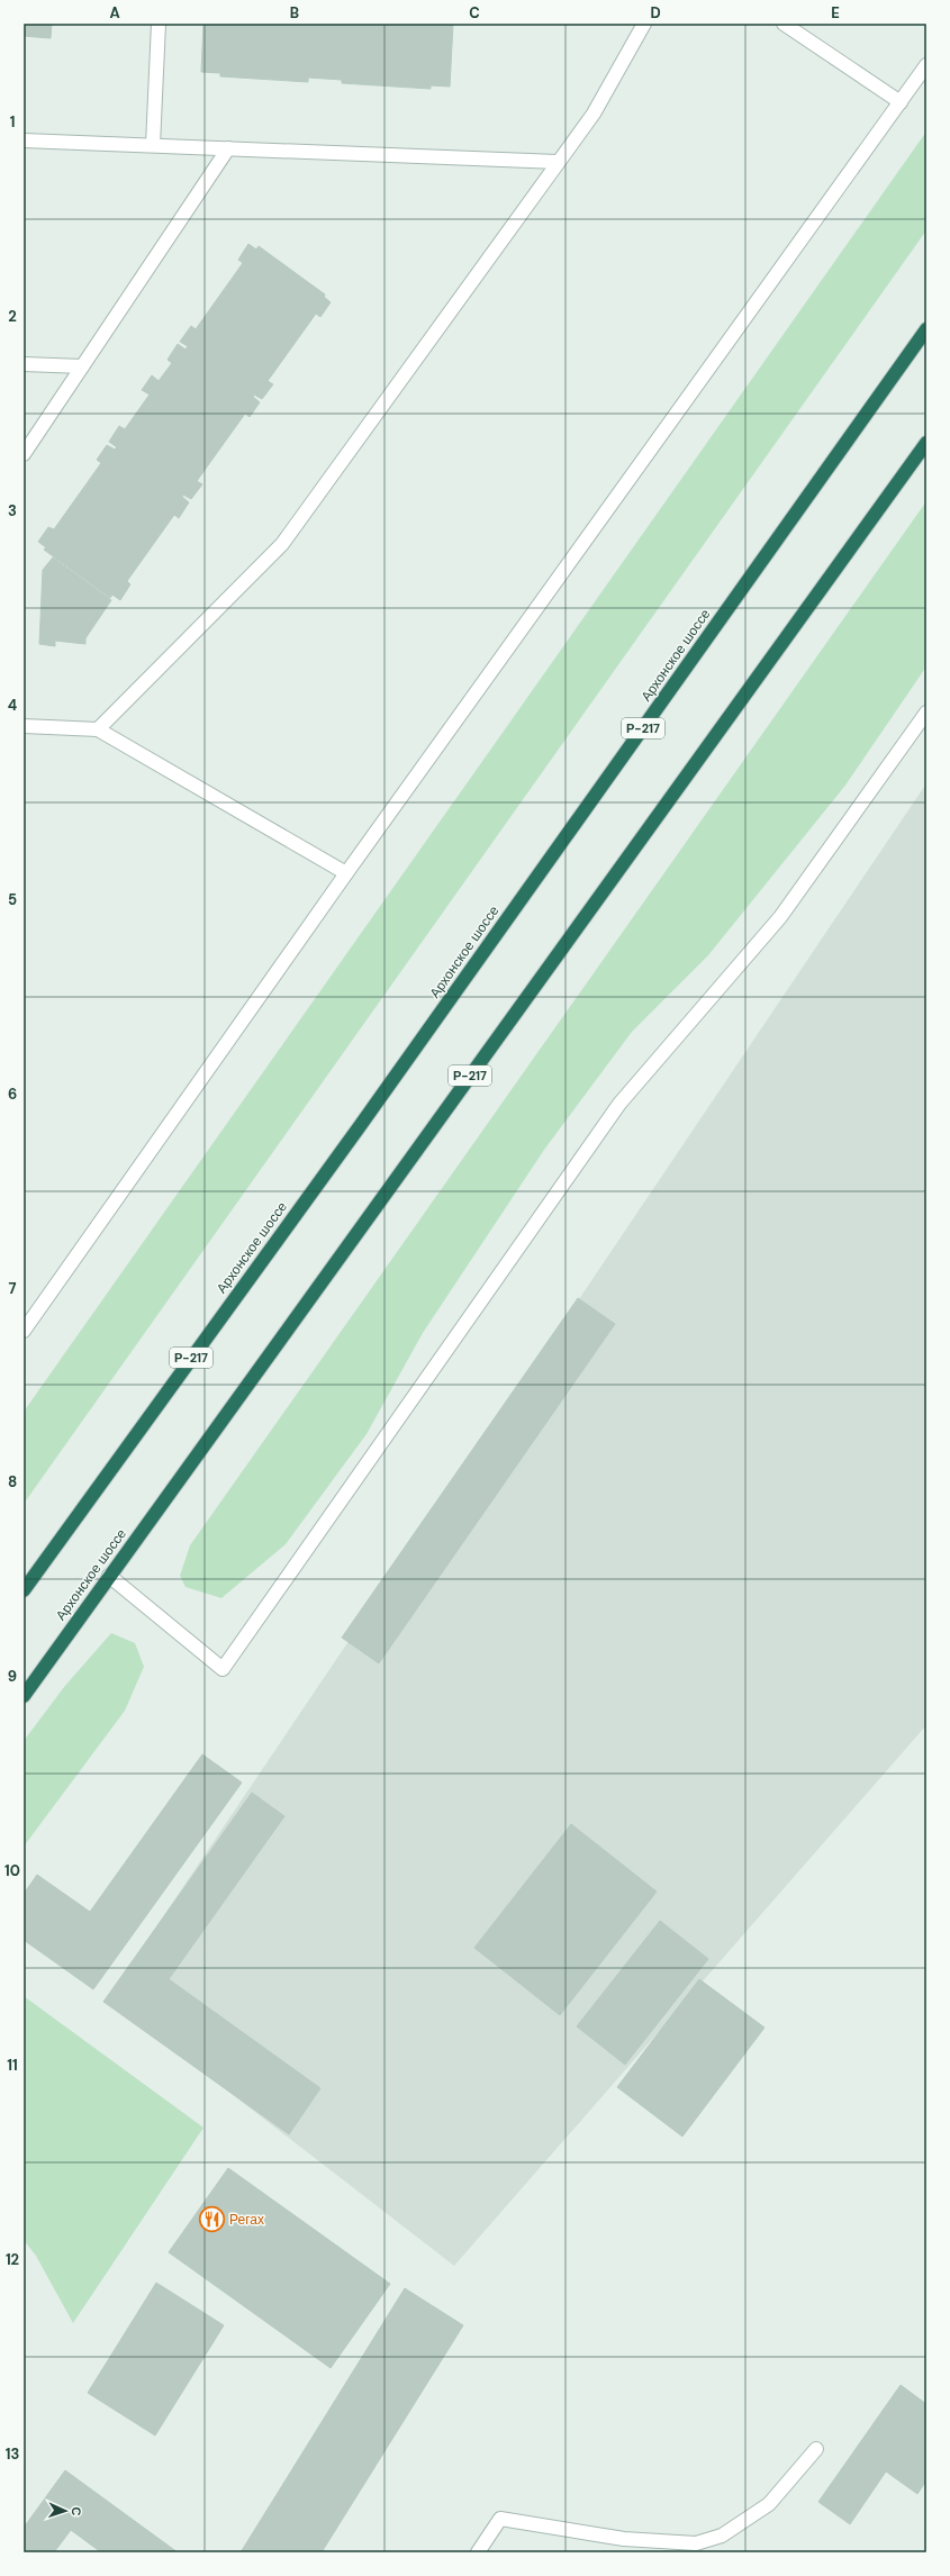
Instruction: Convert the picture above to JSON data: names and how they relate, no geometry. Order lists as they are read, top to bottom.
{
  "streets": {
    "highway": ["Архонское шоссе", "Р-217"]
  },
  "places": {
    "restaurant": ["Регах"]
  },
  "north": "right",
  "grid": {
    "columns": [
      "A",
      "B",
      "C",
      "D",
      "E"
    ],
    "rows": [
      "1",
      "2",
      "3",
      "4",
      "5",
      "6",
      "7",
      "8",
      "9",
      "10",
      "11",
      "12",
      "13"
    ]
  }
}
